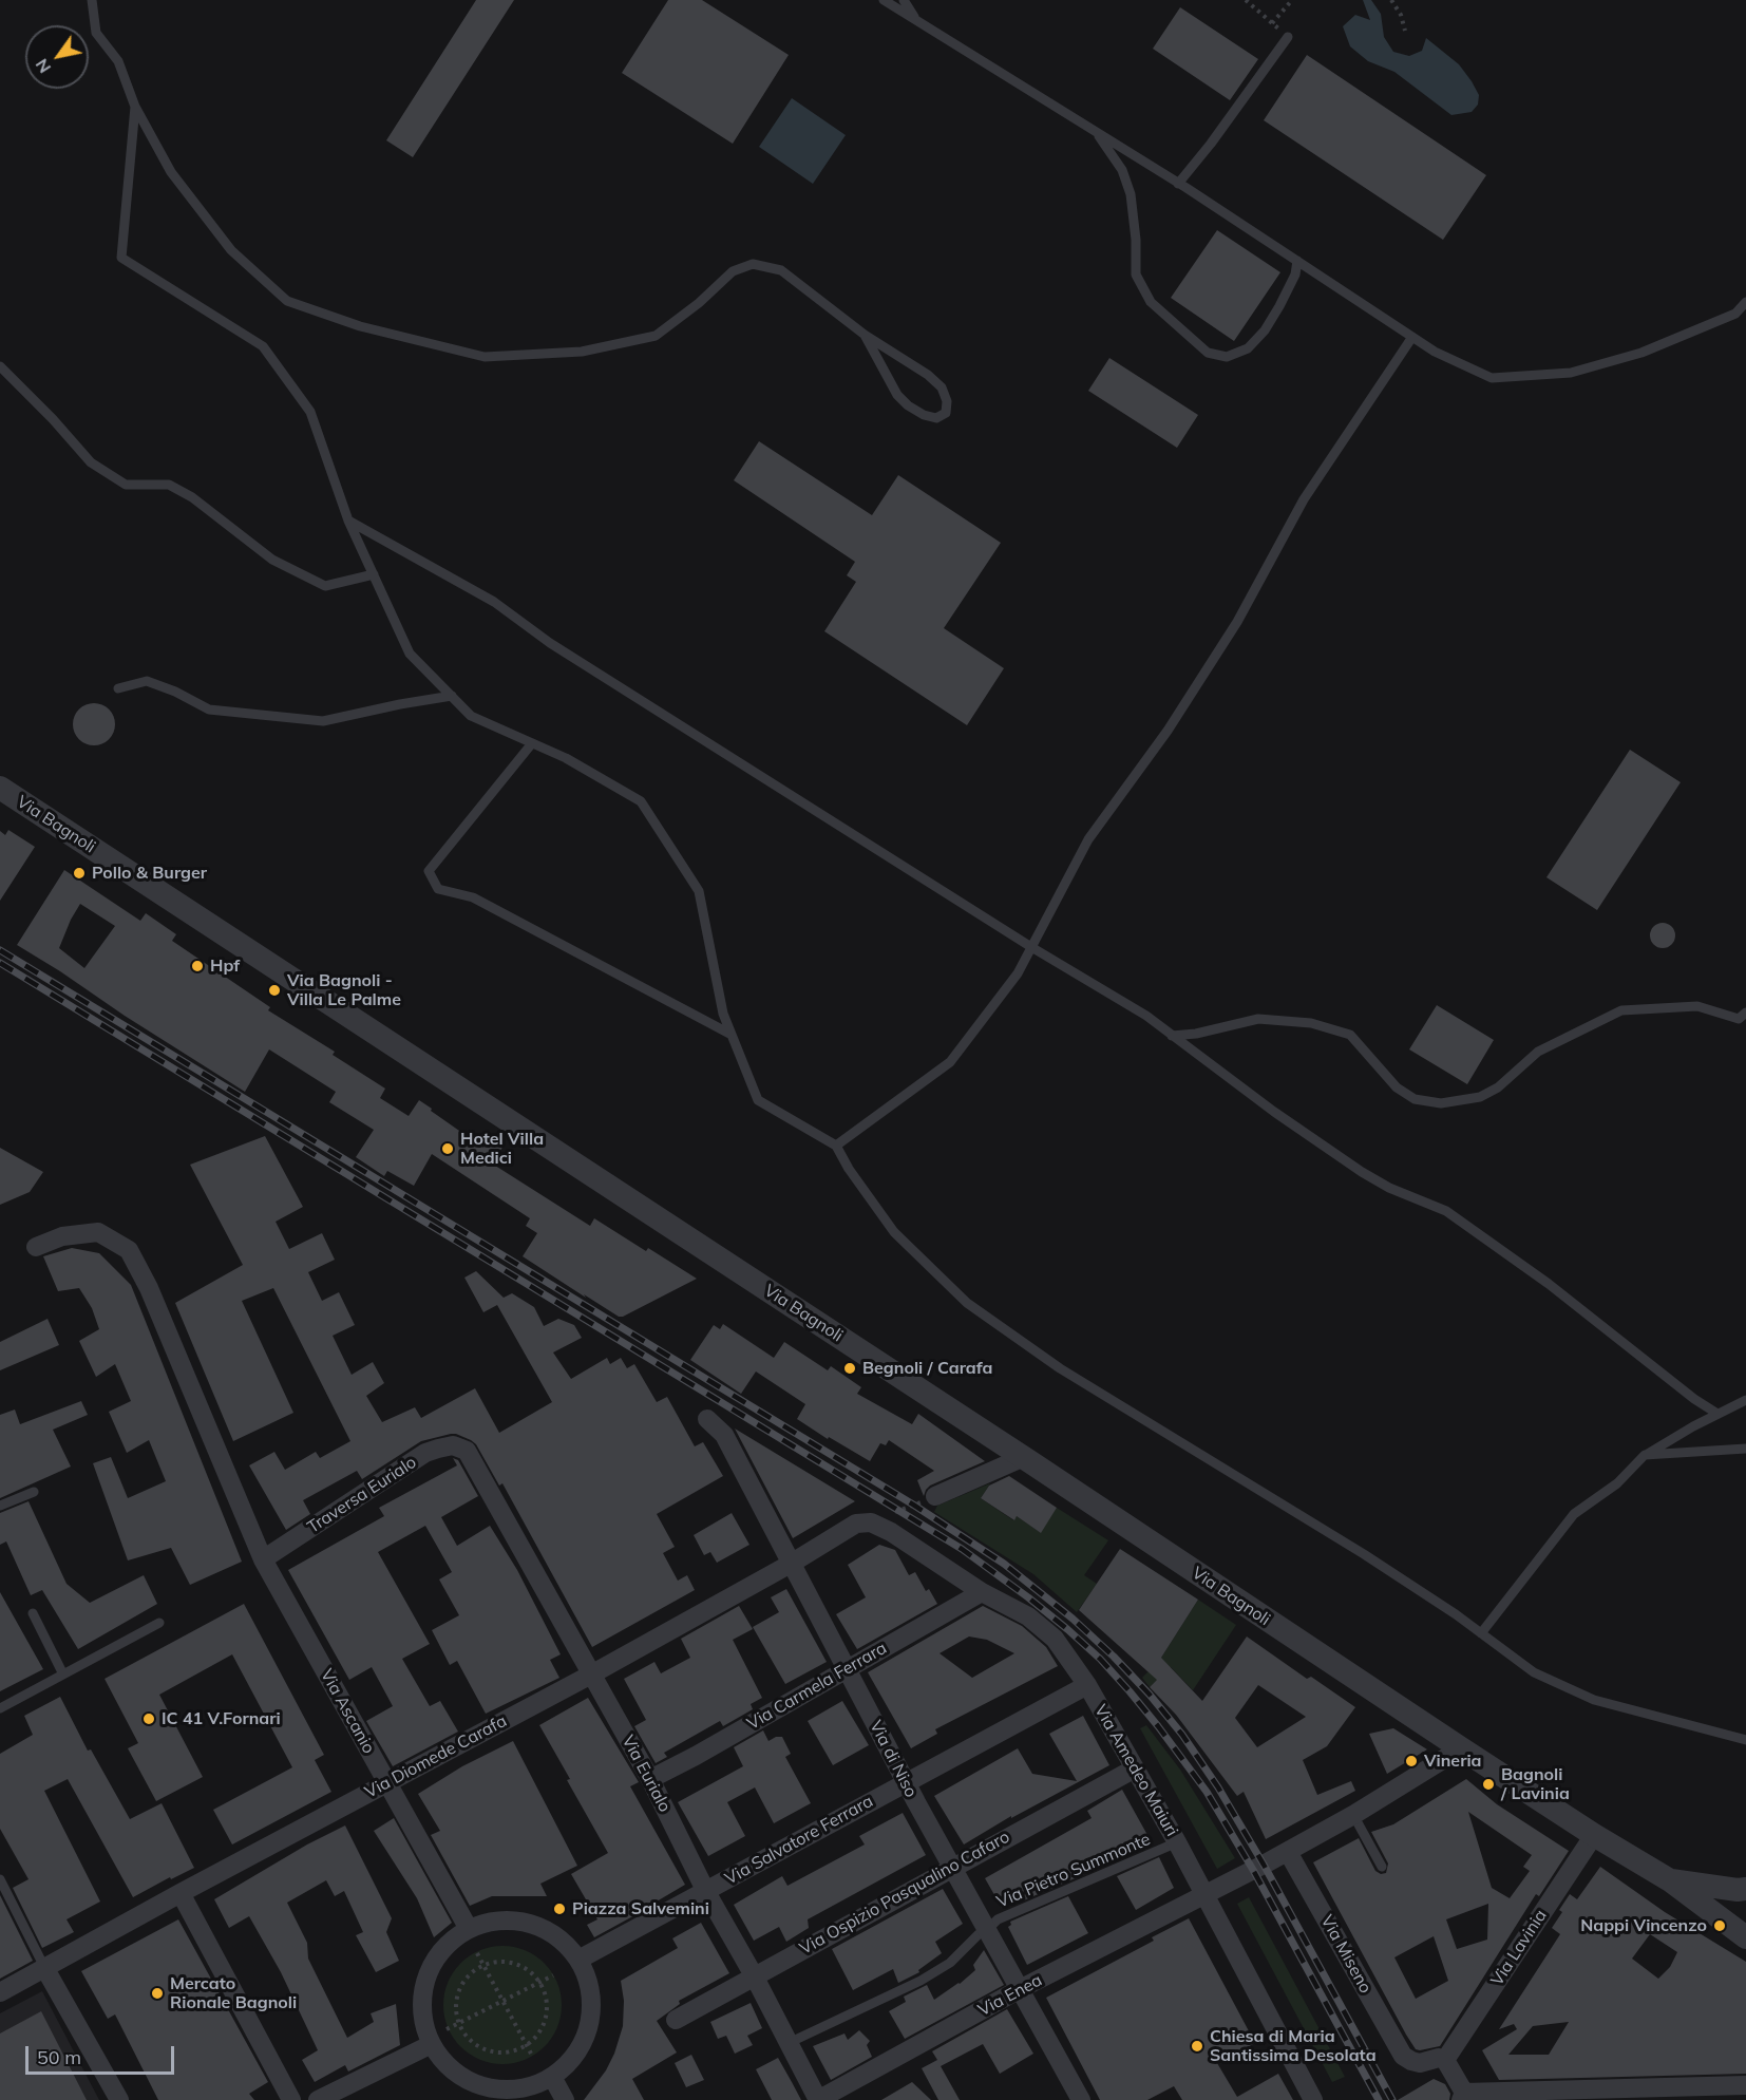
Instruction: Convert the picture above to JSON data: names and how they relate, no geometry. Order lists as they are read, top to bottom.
{
  "streets": {
    "street": [
      "Via Bagnoli",
      "Traversa Eurialo",
      "Via Carmela Ferrara",
      "Via Ascanio",
      "Via Diomede Carafa",
      "Via di Niso",
      "Via Amedeo Maiuri",
      "Via Eurialo",
      "Via Salvatore Ferrara",
      "Via Ospizio Pasqualino Cafaro",
      "Via Lavinia",
      "Via Miseno",
      "Via Enea"
    ],
    "lane": ["Via Pietro Summonte"]
  },
  "crossings": [
    ["Via Bagnoli", "Via Lavinia"],
    ["Traversa Eurialo", "Via Ascanio"],
    ["Traversa Eurialo", "Via Eurialo"],
    ["Via Carmela Ferrara", "Via di Niso"],
    ["Via Carmela Ferrara", "Via Amedeo Maiuri"],
    ["Via Carmela Ferrara", "Via Eurialo"],
    ["Via Ascanio", "Via Diomede Carafa"],
    ["Via Diomede Carafa", "Via di Niso"],
    ["Via Diomede Carafa", "Via Amedeo Maiuri"],
    ["Via Diomede Carafa", "Via Eurialo"],
    ["Via di Niso", "Via Salvatore Ferrara"],
    ["Via di Niso", "Via Pietro Summonte"],
    ["Via di Niso", "Via Ospizio Pasqualino Cafaro"],
    ["Via di Niso", "Via Enea"],
    ["Via Amedeo Maiuri", "Via Salvatore Ferrara"],
    ["Via Amedeo Maiuri", "Via Pietro Summonte"],
    ["Via Amedeo Maiuri", "Via Ospizio Pasqualino Cafaro"],
    ["Via Amedeo Maiuri", "Via Enea"],
    ["Via Eurialo", "Via Salvatore Ferrara"],
    ["Via Eurialo", "Via Pietro Summonte"],
    ["Via Eurialo", "Via Ospizio Pasqualino Cafaro"],
    ["Via Eurialo", "Via Enea"],
    ["Via Lavinia", "Via Miseno"],
    ["Via Miseno", "Via Enea"]
  ],
  "places": [
    "Pollo & Burger",
    "Hpf",
    "Via Bagnoli - Villa Le Palme",
    "Hotel Villa Medici",
    "Begnoli / Carafa",
    "IC 41 V.Fornari",
    "Vineria",
    "Bagnoli / Lavinia",
    "Piazza Salvemini",
    "Nappi Vincenzo",
    "Mercato Rionale Bagnoli",
    "Chiesa di Maria Santissima Desolata"
  ],
  "scale_bar": "50 m",
  "north": "bottom left"
}
